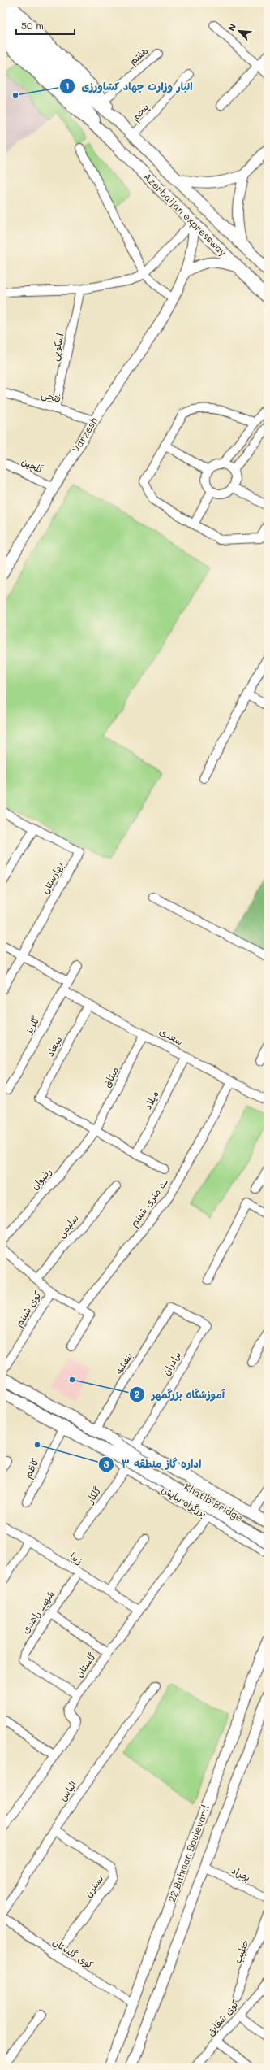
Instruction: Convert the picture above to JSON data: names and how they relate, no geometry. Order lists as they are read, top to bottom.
{
  "streets": {
    "highway": ["Azerbaijan expressway", "بزرگراه نیایش", "Khatib Bridge"],
    "main road": ["Varzesh", "22 Bahman Boulevard"],
    "street": [
      "هفتم",
      "پنجم",
      "اسکویی",
      "فتحی",
      "گلچین",
      "بهارستان",
      "گلریز",
      "سعدی",
      "میعاد",
      "میثاق",
      "میلاد",
      "رضوان",
      "ده متری شبنم",
      "سلیمی",
      "کوی شبنم",
      "بنفشه",
      "برادران",
      "کاظم",
      "گلکار",
      "زیبا",
      "شهید زاهدی",
      "گلستان",
      "الیاس",
      "بهراد",
      "نسترن",
      "خطیب",
      "کوی گلستان",
      "کوی شقایق"
    ]
  },
  "crossings": [
    ["پنجم", "Azerbaijan expressway"],
    ["Azerbaijan expressway", "Varzesh"],
    ["اسکویی", "فتحی"],
    ["فتحی", "Varzesh"],
    ["Varzesh", "گلچین"],
    ["گلریز", "سعدی"],
    ["سعدی", "میعاد"],
    ["سعدی", "میثاق"],
    ["سعدی", "میلاد"],
    ["سعدی", "ده متری شبنم"],
    ["میعاد", "میثاق"],
    ["میعاد", "رضوان"],
    ["میثاق", "رضوان"],
    ["بنفشه", "برادران"],
    ["گلکار", "بزرگراه نیایش"],
    ["بزرگراه نیایش", "Khatib Bridge"],
    ["بزرگراه نیایش", "گلستان"],
    ["زیبا", "گلستان"],
    ["شهید زاهدی", "گلستان"],
    ["الیاس", "نسترن"],
    ["22 Bahman Boulevard", "بهراد"],
    ["22 Bahman Boulevard", "کوی گلستان"],
    ["نسترن", "کوی گلستان"]
  ],
  "places": ["انبار وزارت جهاد کشاورزی", "آموزشگاه بزرگمهر", "اداره گاز منطقه ۳"],
  "scale_bar": "50 m",
  "north": "top left"
}
